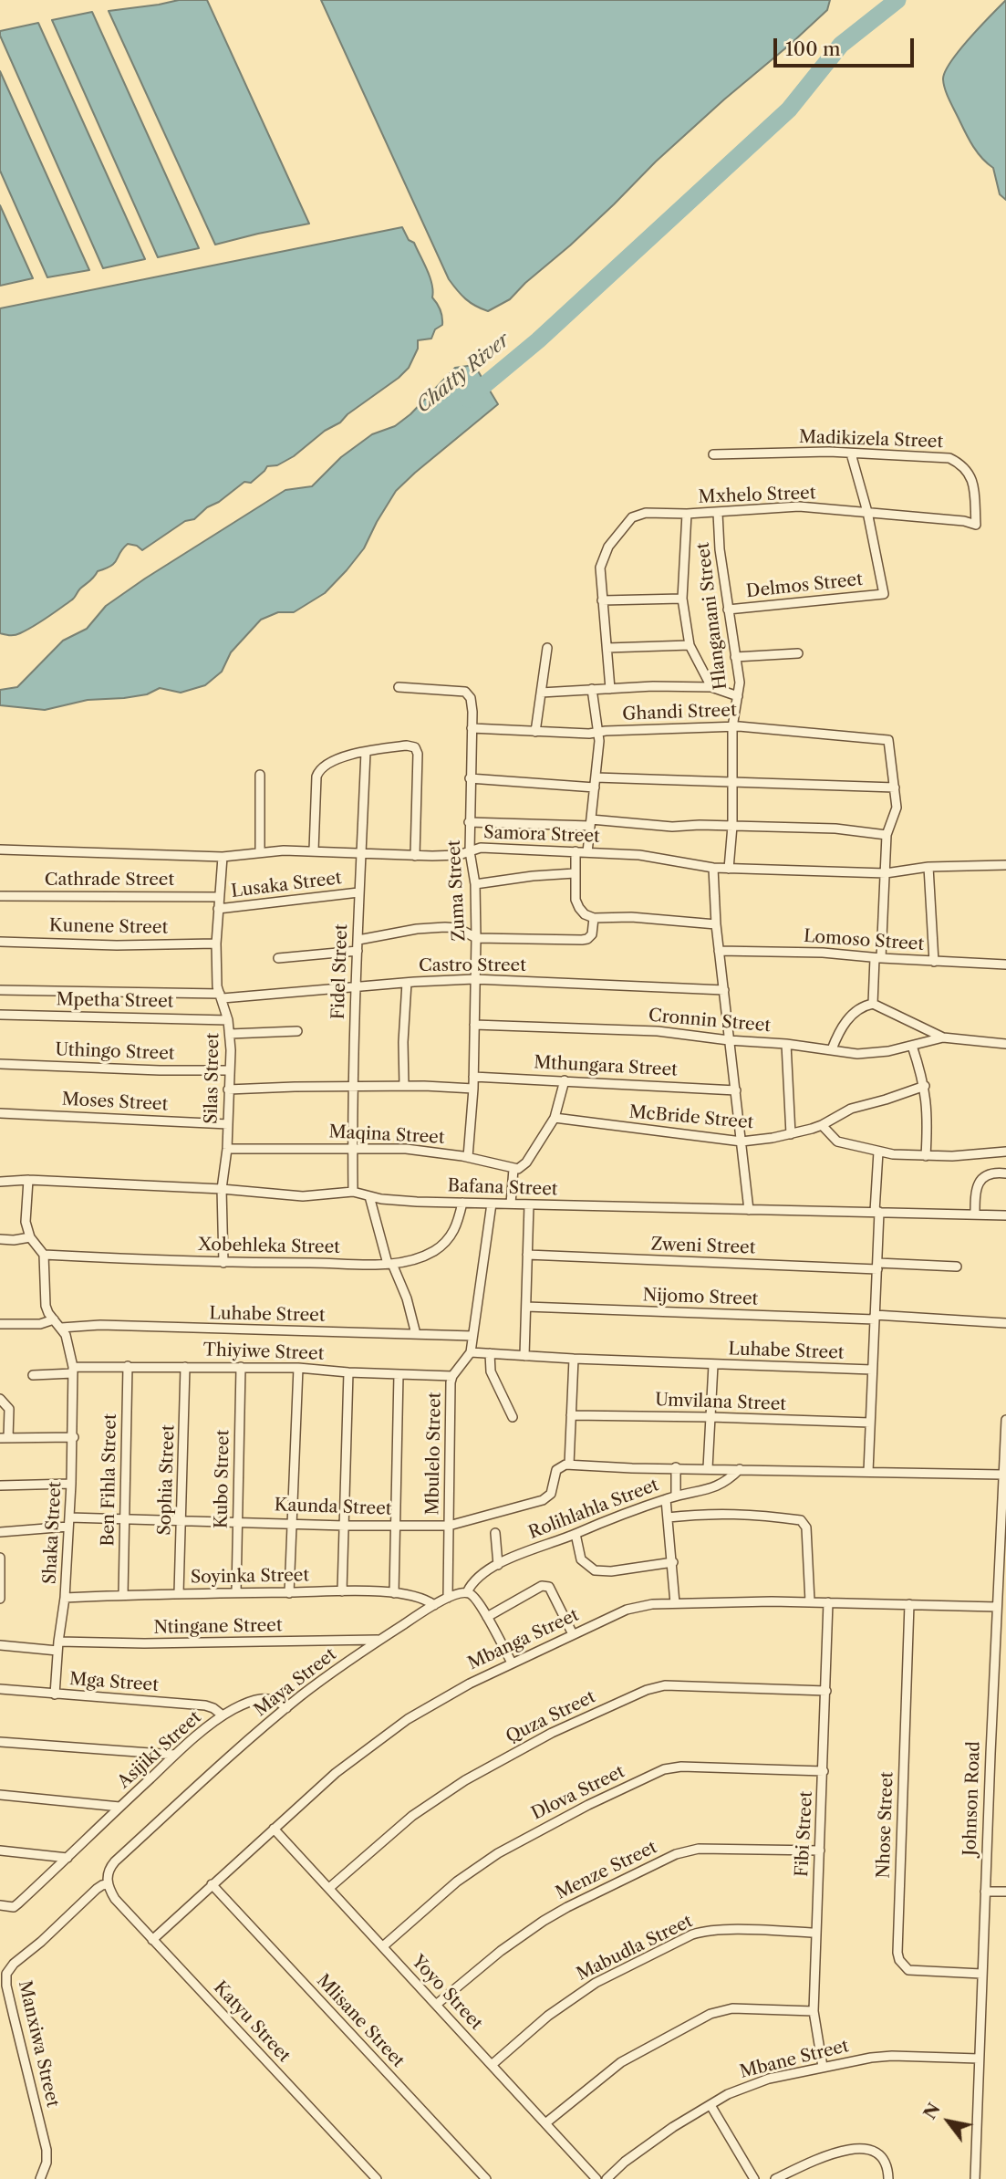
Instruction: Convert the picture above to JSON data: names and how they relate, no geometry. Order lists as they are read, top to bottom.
{
  "streets": {
    "street": [
      "Madikizela Street",
      "Mxhelo Street",
      "Delmos Street",
      "Hlanganani Street",
      "Ghandi Street",
      "Samora Street",
      "Cathrade Street",
      "Lusaka Street",
      "Zuma Street",
      "Kunene Street",
      "Lomoso Street",
      "Castro Street",
      "Fidel Street",
      "Mpetha Street",
      "Cronnin Street",
      "Uthingo Street",
      "Mthungara Street",
      "Silas Street",
      "Moses Street",
      "McBride Street",
      "Maqina Street",
      "Bafana Street",
      "Xobehleka Street",
      "Zweni Street",
      "Nijomo Street",
      "Luhabe Street",
      "Thiyiwe Street",
      "Umvilana Street",
      "Mbulelo Street",
      "Kubo Street",
      "Ben Fihla Street",
      "Sophia Street",
      "Kaunda Street",
      "Rolihlahla Street",
      "Shaka Street",
      "Soyinka Street",
      "Ntingane Street",
      "Mbanga Street",
      "Mga Street",
      "Maya Street",
      "Quza Street",
      "Asijiki Street",
      "Dlova Street",
      "Johnson Road",
      "Nhose Street",
      "Fibi Street",
      "Menze Street",
      "Mabudla Street",
      "Yoyo Street",
      "Mlisane Street",
      "Katyu Street",
      "Manxiwa Street",
      "Mbane Street"
    ]
  },
  "crossings": [
    ["Madikizela Street", "Mxhelo Street"],
    ["Mxhelo Street", "Delmos Street"],
    ["Mxhelo Street", "Hlanganani Street"],
    ["Delmos Street", "Hlanganani Street"],
    ["Hlanganani Street", "Ghandi Street"],
    ["Hlanganani Street", "Samora Street"],
    ["Ghandi Street", "Zuma Street"],
    ["Samora Street", "Zuma Street"],
    ["Samora Street", "Fidel Street"],
    ["Samora Street", "Silas Street"],
    ["Cathrade Street", "Silas Street"],
    ["Lusaka Street", "Fidel Street"],
    ["Lusaka Street", "Silas Street"],
    ["Zuma Street", "Castro Street"],
    ["Zuma Street", "Cronnin Street"],
    ["Zuma Street", "Mthungara Street"],
    ["Zuma Street", "Maqina Street"],
    ["Kunene Street", "Silas Street"],
    ["Castro Street", "Fidel Street"],
    ["Castro Street", "Silas Street"],
    ["Fidel Street", "Maqina Street"],
    ["Fidel Street", "Bafana Street"],
    ["Mpetha Street", "Silas Street"],
    ["Uthingo Street", "Silas Street"],
    ["Silas Street", "Moses Street"],
    ["Silas Street", "Maqina Street"],
    ["Silas Street", "Bafana Street"],
    ["Silas Street", "Xobehleka Street"],
    ["Bafana Street", "Xobehleka Street"],
    ["Xobehleka Street", "Shaka Street"],
    ["Luhabe Street", "Mbulelo Street"],
    ["Luhabe Street", "Shaka Street"],
    ["Thiyiwe Street", "Mbulelo Street"],
    ["Thiyiwe Street", "Kubo Street"],
    ["Thiyiwe Street", "Ben Fihla Street"],
    ["Thiyiwe Street", "Sophia Street"],
    ["Thiyiwe Street", "Shaka Street"],
    ["Mbulelo Street", "Kaunda Street"],
    ["Mbulelo Street", "Maya Street"],
    ["Kubo Street", "Kaunda Street"],
    ["Kubo Street", "Soyinka Street"],
    ["Ben Fihla Street", "Kaunda Street"],
    ["Ben Fihla Street", "Soyinka Street"],
    ["Sophia Street", "Kaunda Street"],
    ["Sophia Street", "Soyinka Street"],
    ["Kaunda Street", "Shaka Street"],
    ["Rolihlahla Street", "Maya Street"],
    ["Shaka Street", "Soyinka Street"],
    ["Shaka Street", "Ntingane Street"],
    ["Shaka Street", "Mga Street"],
    ["Soyinka Street", "Maya Street"],
    ["Ntingane Street", "Maya Street"],
    ["Mbanga Street", "Johnson Road"],
    ["Mbanga Street", "Nhose Street"],
    ["Mbanga Street", "Fibi Street"],
    ["Mbanga Street", "Yoyo Street"],
    ["Mbanga Street", "Mlisane Street"],
    ["Mbanga Street", "Katyu Street"],
    ["Mga Street", "Asijiki Street"],
    ["Maya Street", "Asijiki Street"],
    ["Maya Street", "Katyu Street"],
    ["Maya Street", "Manxiwa Street"],
    ["Quza Street", "Fibi Street"],
    ["Quza Street", "Yoyo Street"],
    ["Dlova Street", "Fibi Street"],
    ["Dlova Street", "Yoyo Street"],
    ["Johnson Road", "Nhose Street"],
    ["Johnson Road", "Mbane Street"],
    ["Fibi Street", "Menze Street"],
    ["Fibi Street", "Mabudla Street"],
    ["Fibi Street", "Mbane Street"],
    ["Menze Street", "Yoyo Street"],
    ["Mabudla Street", "Yoyo Street"],
    ["Katyu Street", "Manxiwa Street"]
  ],
  "water": ["Chatty River"],
  "scale_bar": "100 m",
  "north": "top left"
}
